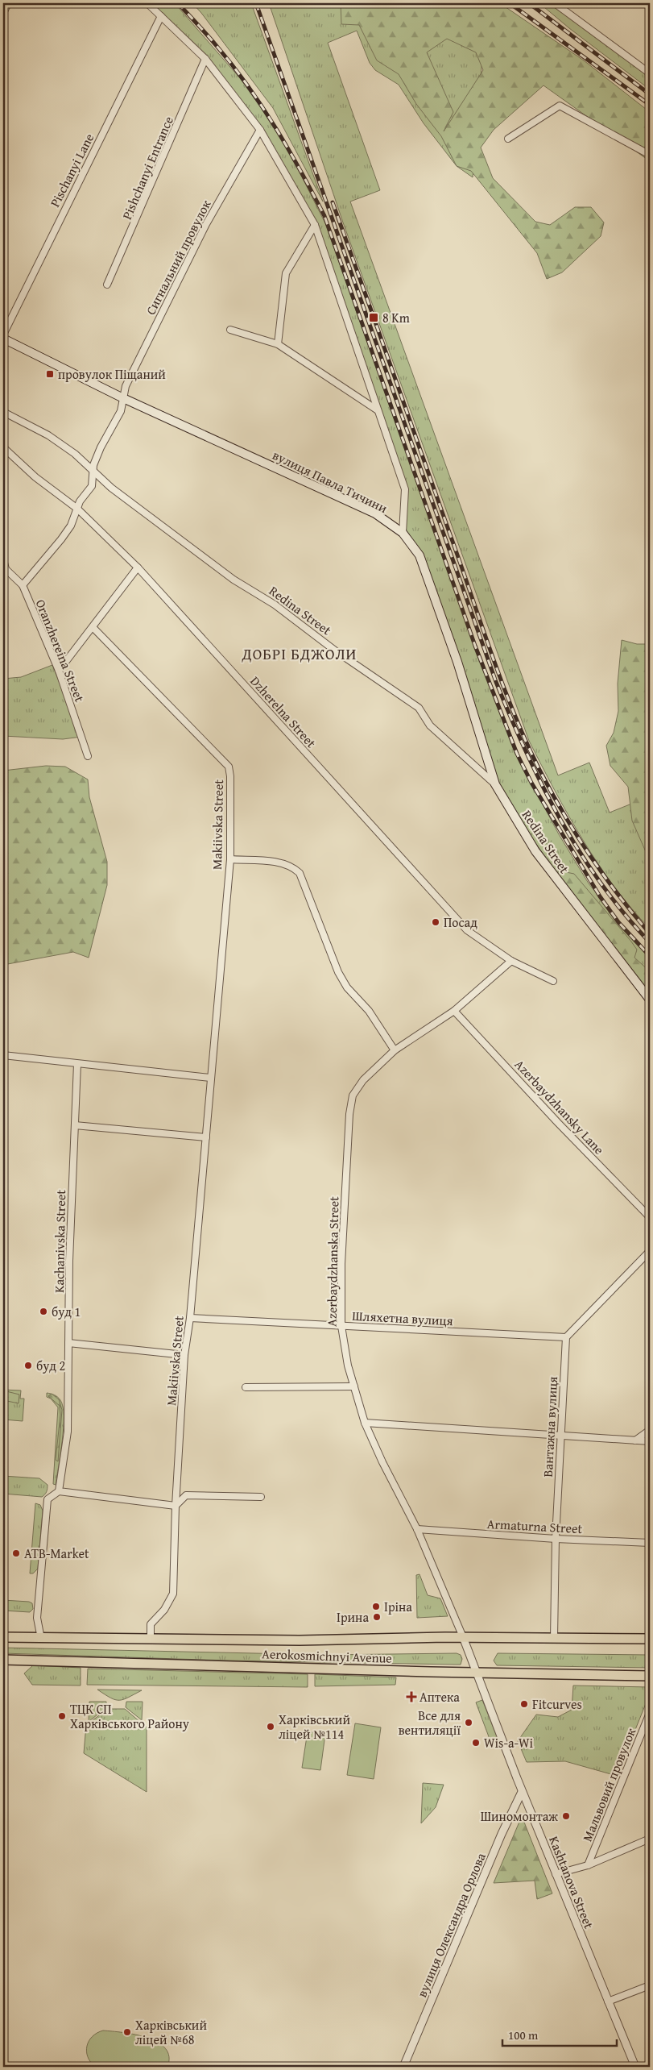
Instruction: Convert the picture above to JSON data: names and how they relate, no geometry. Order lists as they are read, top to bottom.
{
  "streets": {
    "main road": ["вулиця Павла Тичини", "Redina Street", "Aerokosmichnyi Avenue"],
    "street": [
      "Pishchanyi Entrance",
      "Pischanyi Lane",
      "Сигнальний провулок",
      "Oranzhereina Street",
      "Dzherelna Street",
      "Makiivska Street",
      "Azerbaydzhansky Lane",
      "Kachanivska Street",
      "Azerbaydzhanska Street",
      "Шляхетна вулиця",
      "Вантажна вулиця",
      "Armaturna Street",
      "Мальвовий провулок",
      "Kashtanova Street",
      "вулиця Олександра Орлова"
    ]
  },
  "crossings": [
    ["Сигнальний провулок", "вулиця Павла Тичини"],
    ["Сигнальний провулок", "Redina Street"],
    ["Сигнальний провулок", "Oranzhereina Street"],
    ["Сигнальний провулок", "Dzherelna Street"],
    ["вулиця Павла Тичини", "Redina Street"],
    ["Dzherelna Street", "Azerbaydzhanska Street"],
    ["Makiivska Street", "Шляхетна вулиця"],
    ["Makiivska Street", "Aerokosmichnyi Avenue"],
    ["Azerbaydzhansky Lane", "Azerbaydzhanska Street"],
    ["Kachanivska Street", "Aerokosmichnyi Avenue"],
    ["Azerbaydzhanska Street", "Шляхетна вулиця"],
    ["Azerbaydzhanska Street", "Armaturna Street"],
    ["Azerbaydzhanska Street", "Aerokosmichnyi Avenue"],
    ["Azerbaydzhanska Street", "Kashtanova Street"],
    ["Шляхетна вулиця", "Вантажна вулиця"],
    ["Вантажна вулиця", "Armaturna Street"],
    ["Вантажна вулиця", "Aerokosmichnyi Avenue"],
    ["Aerokosmichnyi Avenue", "Kashtanova Street"],
    ["Kashtanova Street", "вулиця Олександра Орлова"]
  ],
  "districts": ["ДОБРІ БДЖОЛИ"],
  "places": {
    "transit": ["8 Km", "провулок Піщаний"],
    "other": [
      "Посад",
      "буд 1",
      "буд 2",
      "ATB-Market",
      "Іріна",
      "Ірина",
      "Fitcurves",
      "ТЦК СП Харківського Району",
      "Все для вентиляції",
      "Харківський ліцей №114",
      "Wis-a-Wi",
      "Шиномонтаж",
      "Харківський ліцей №68"
    ],
    "health": ["Аптека"]
  },
  "scale_bar": "100 m"
}
